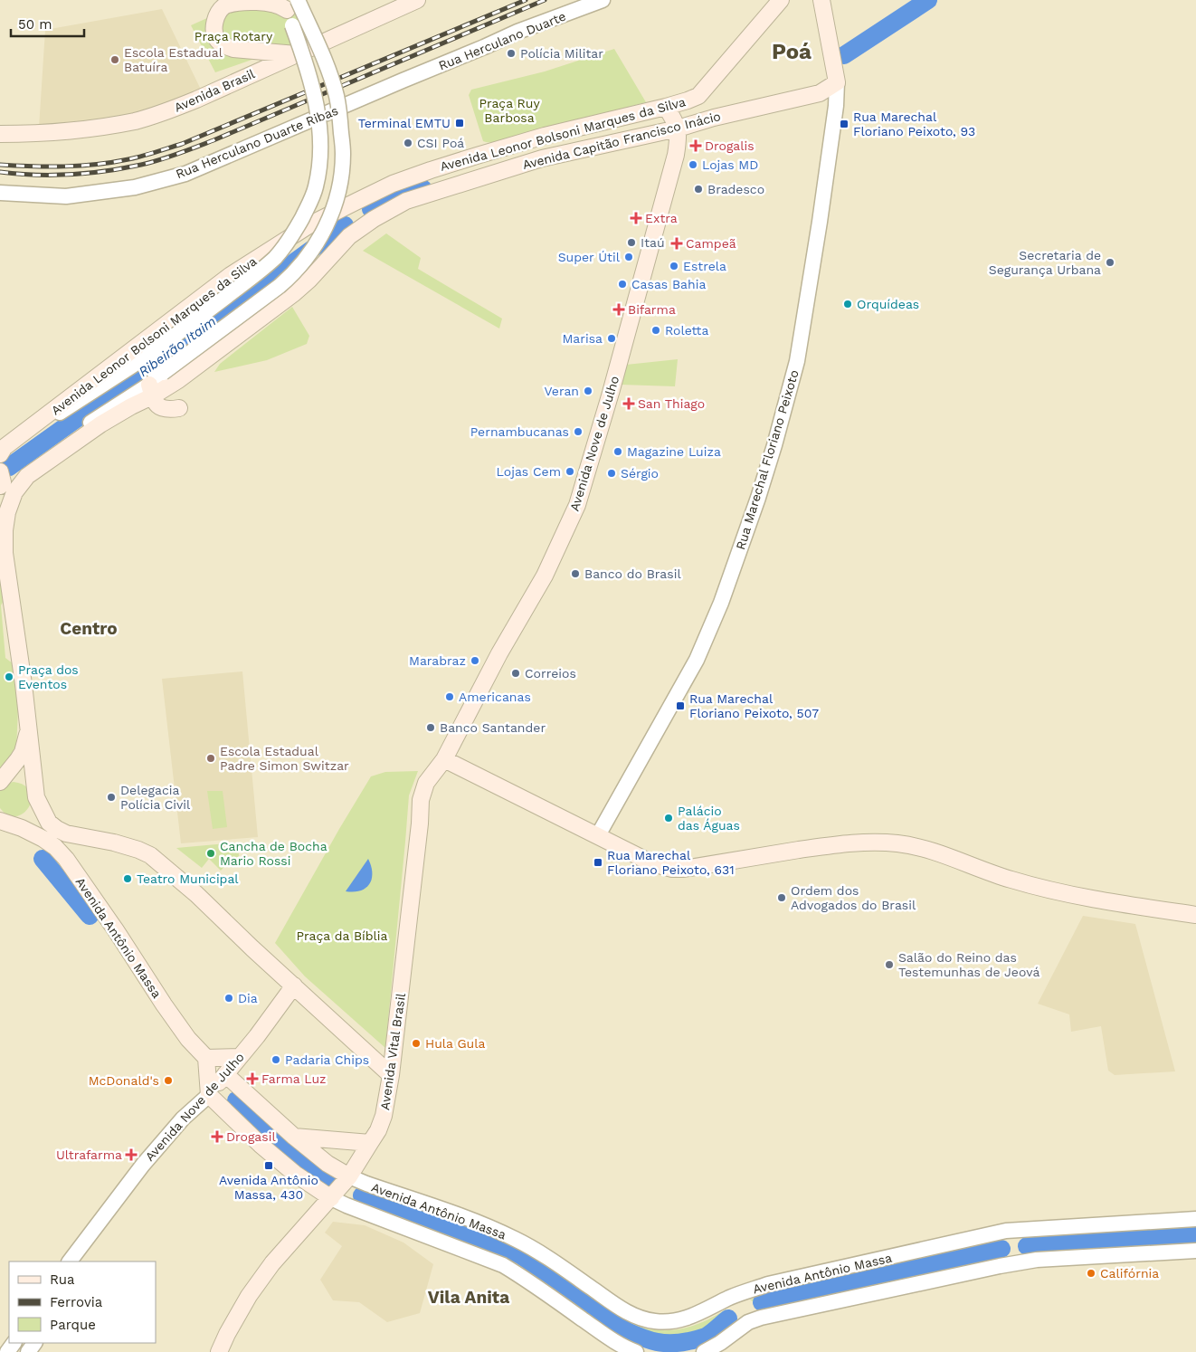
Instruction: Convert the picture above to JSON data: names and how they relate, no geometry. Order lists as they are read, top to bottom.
{
  "streets": {
    "main road": [
      "Avenida Brasil",
      "Avenida Leonor Bolsoni Marques da Silva",
      "Avenida Capitão Francisco Inácio",
      "Avenida Nove de Julho",
      "Rua Marechal Floriano Peixoto",
      "Avenida Antônio Massa",
      "Avenida Vital Brasil"
    ],
    "street": ["Rua Herculano Duarte", "Rua Herculano Duarte Ribas"]
  },
  "crossings": [
    ["Rua Herculano Duarte", "Rua Herculano Duarte Ribas"],
    ["Avenida Capitão Francisco Inácio", "Avenida Nove de Julho"],
    ["Avenida Capitão Francisco Inácio", "Rua Marechal Floriano Peixoto"],
    ["Avenida Nove de Julho", "Avenida Antônio Massa"],
    ["Avenida Nove de Julho", "Avenida Vital Brasil"],
    ["Avenida Antônio Massa", "Avenida Vital Brasil"]
  ],
  "districts": ["Poá", "Centro", "Vila Anita"],
  "water": ["Ribeirão Itaim"],
  "parks": ["Praça Rotary", "Praça Ruy Barbosa", "Praça da Bíblia"],
  "places": {
    "other": [
      "Polícia Militar",
      "Escola Estadual Batuíra",
      "CSI Poá",
      "Lojas MD",
      "Bradesco",
      "Itaú",
      "Super Útil",
      "Secretaria de Segurança Urbana",
      "Estrela",
      "Casas Bahia",
      "Orquídeas",
      "Roletta",
      "Marisa",
      "Veran",
      "Pernambucanas",
      "Magazine Luiza",
      "Lojas Cem",
      "Sérgio",
      "Banco do Brasil",
      "Marabraz",
      "Correios",
      "Praça dos Eventos",
      "Americanas",
      "Banco Santander",
      "Escola Estadual Padre Simon Switzar",
      "Delegacia Polícia Civil",
      "Palácio das Águas",
      "Cancha de Bocha Mario Rossi",
      "Teatro Municipal",
      "Ordem dos Advogados do Brasil",
      "Salão do Reino das Testemunhas de Jeová",
      "Dia",
      "Hula Gula",
      "Padaria Chips",
      "McDonald's",
      "Califórnia"
    ],
    "transit": [
      "Terminal EMTU",
      "Rua Marechal Floriano Peixoto, 93",
      "Rua Marechal Floriano Peixoto, 507",
      "Rua Marechal Floriano Peixoto, 631",
      "Avenida Antônio Massa, 430"
    ],
    "health": [
      "Drogalis",
      "Extra",
      "Campeã",
      "Bifarma",
      "San Thiago",
      "Farma Luz",
      "Drogasil",
      "Ultrafarma"
    ]
  },
  "legend": ["Rua", "Ferrovia", "Parque"],
  "scale_bar": "50 m"
}
